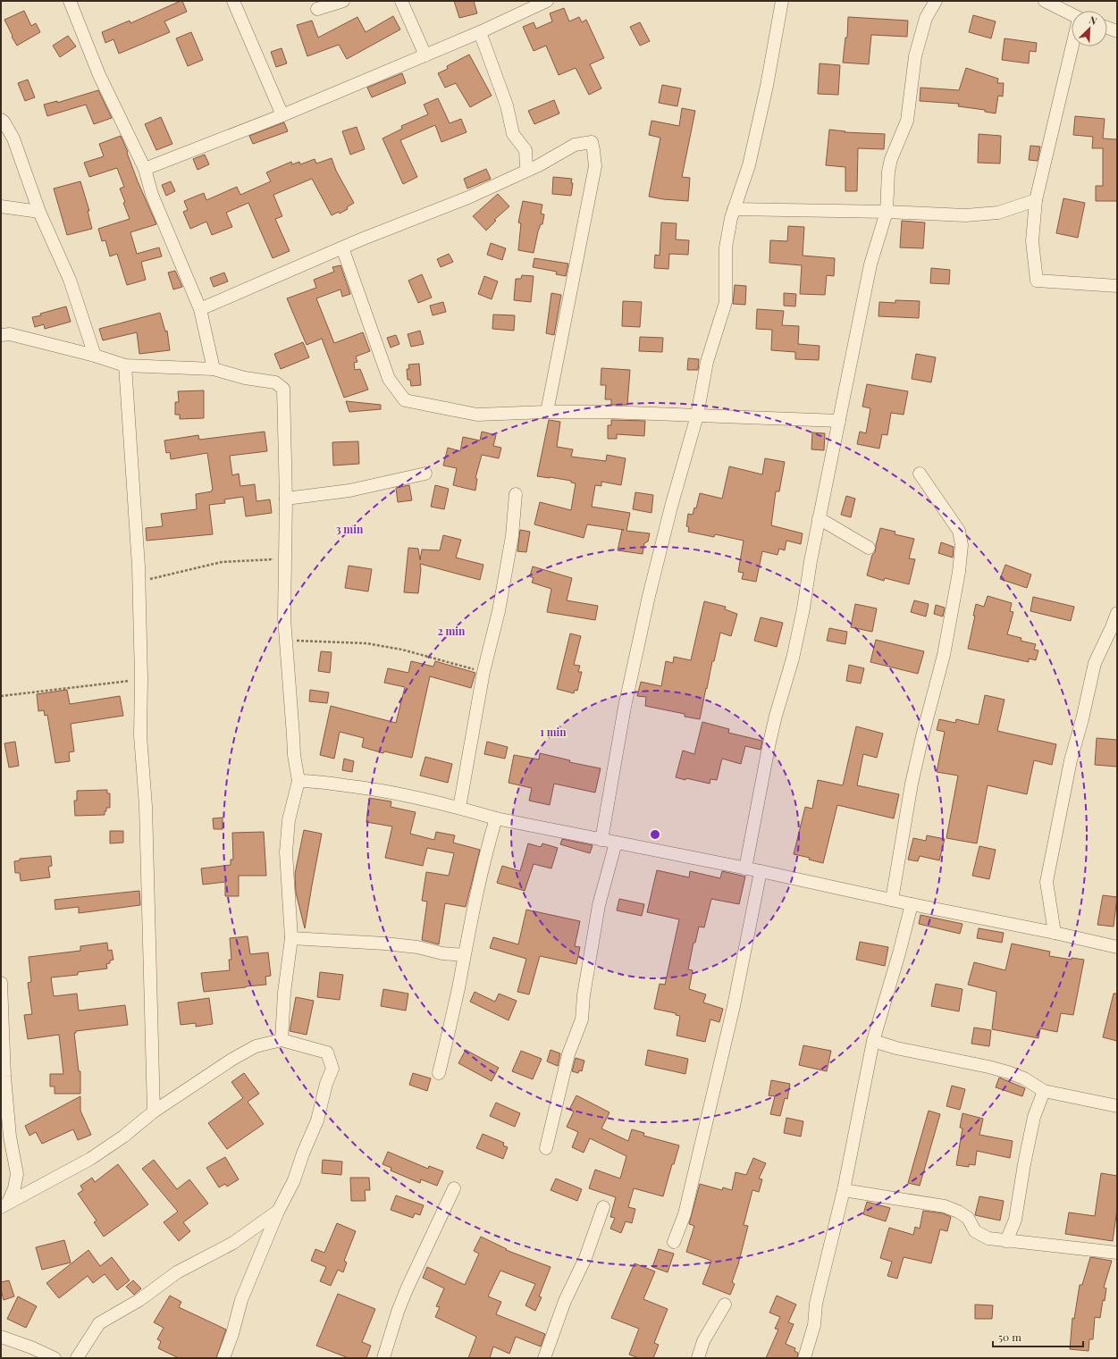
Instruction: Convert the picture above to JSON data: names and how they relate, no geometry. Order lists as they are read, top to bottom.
{
  "scale_bar": "50 m",
  "north": "top right",
  "rings": ["3 min", "2 min", "1 min"]
}
